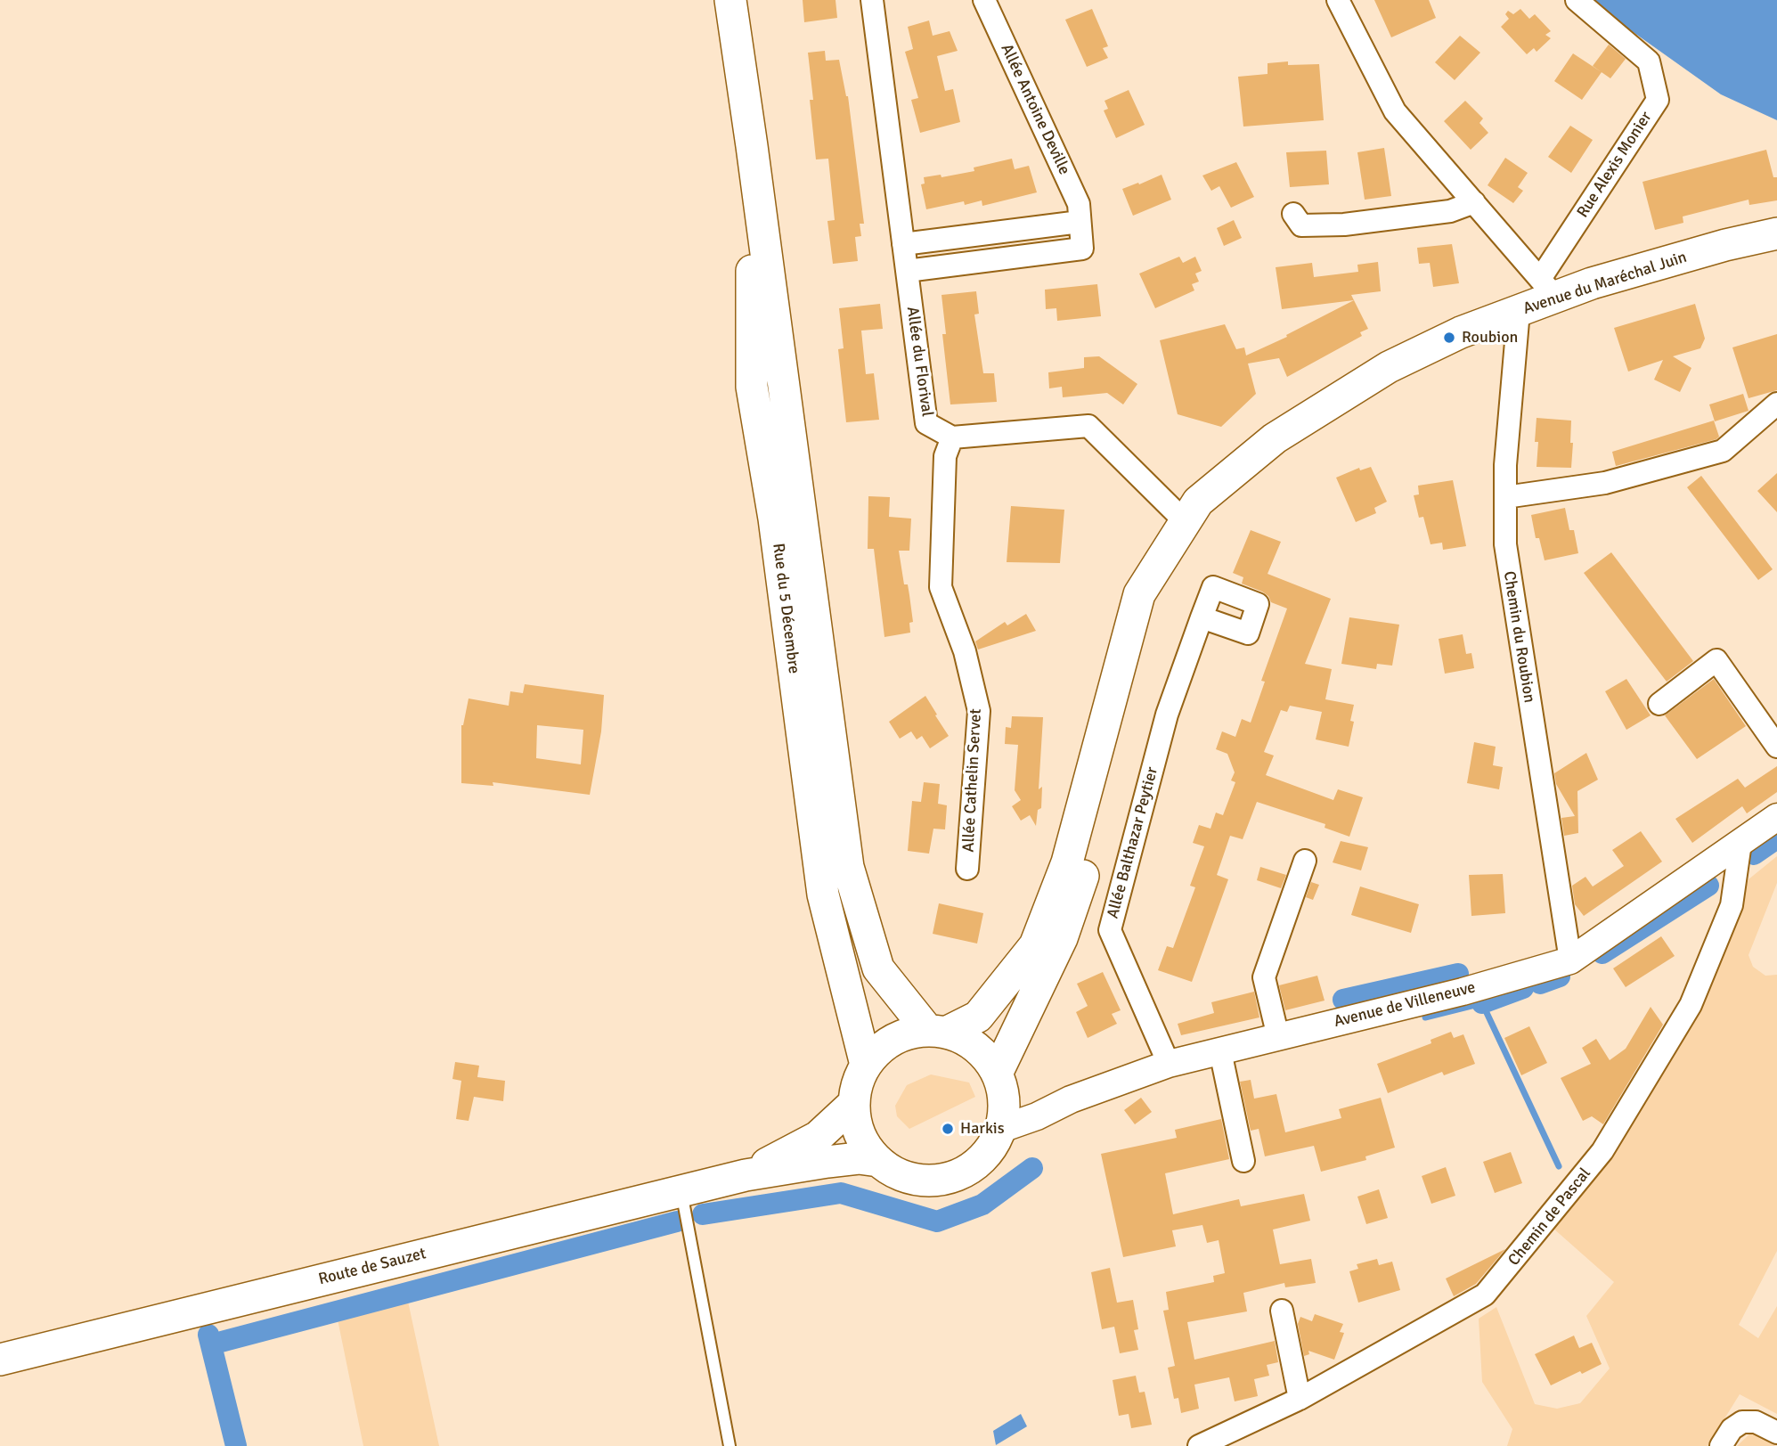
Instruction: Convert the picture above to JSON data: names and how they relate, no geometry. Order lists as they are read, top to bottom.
{
  "streets": {
    "main road": ["Avenue du Maréchal Juin", "Rue du 5 Décembre", "Route de Sauzet"],
    "street": [
      "Allée Antoine Deville",
      "Rue Alexis Monier",
      "Allée du Florival",
      "Chemin du Roubion",
      "Allée Cathelin Servet",
      "Allée Balthazar Peytier",
      "Avenue de Villeneuve",
      "Chemin de Pascal"
    ]
  },
  "crossings": [
    ["Allée Antoine Deville", "Allée du Florival"],
    ["Rue Alexis Monier", "Avenue du Maréchal Juin"],
    ["Avenue du Maréchal Juin", "Chemin du Roubion"],
    ["Allée du Florival", "Allée Cathelin Servet"],
    ["Rue du 5 Décembre", "Avenue de Villeneuve"],
    ["Rue du 5 Décembre", "Route de Sauzet"],
    ["Chemin du Roubion", "Avenue de Villeneuve"],
    ["Allée Balthazar Peytier", "Avenue de Villeneuve"],
    ["Avenue de Villeneuve", "Chemin de Pascal"],
    ["Avenue de Villeneuve", "Route de Sauzet"]
  ],
  "places": ["Roubion", "Harkis"]
}
